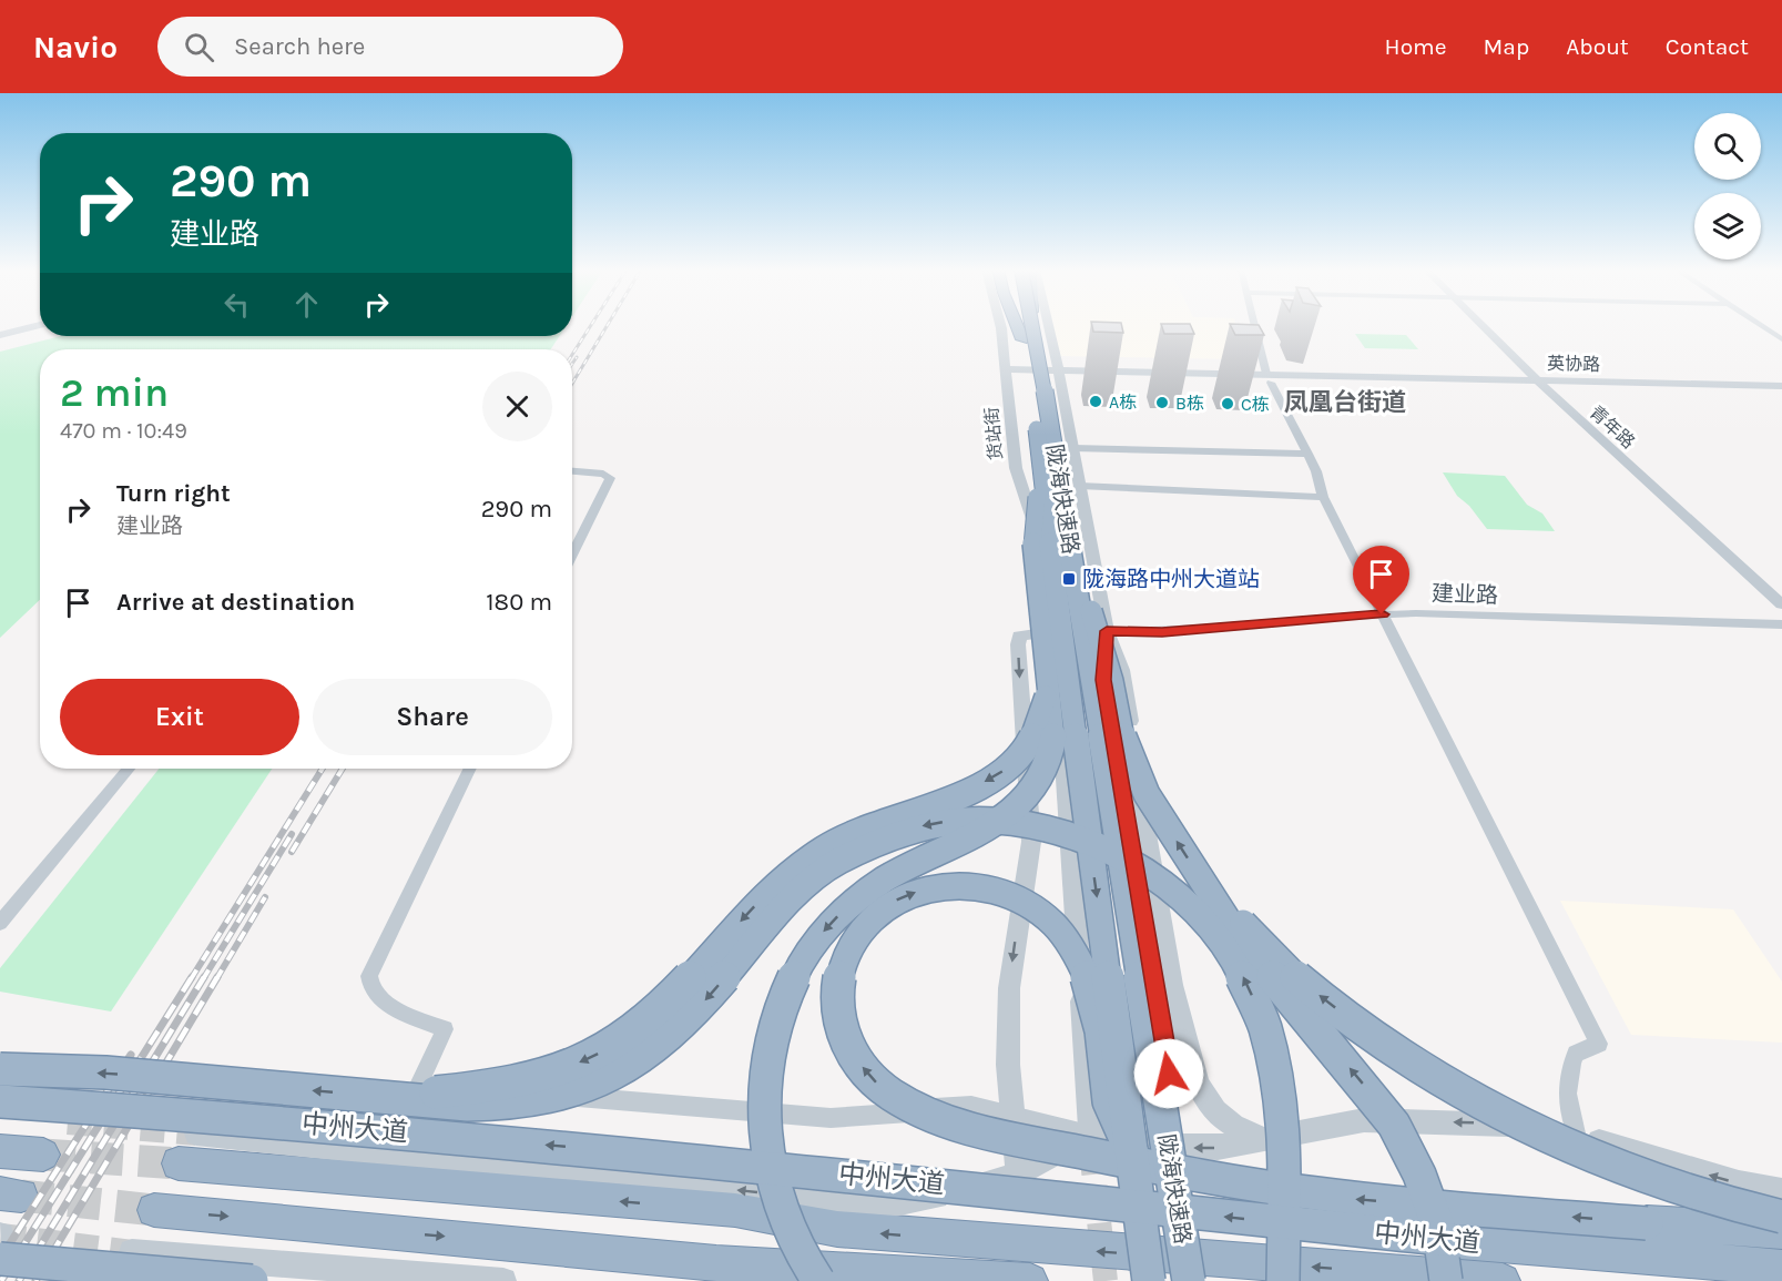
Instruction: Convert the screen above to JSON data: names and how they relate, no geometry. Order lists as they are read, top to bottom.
{
  "streets": {
    "highway": ["陇海快速路", "中州大道"],
    "street": [
      "英协路",
      "青年路",
      "货站街",
      "建业路"
    ]
  },
  "crossings": [
    ["英协路", "青年路"],
    ["英协路", "货站街"]
  ],
  "districts": ["凤凰台街道"],
  "places": {
    "other": ["A栋", "B栋", "C栋"],
    "transit": ["陇海路中州大道站"]
  },
  "page": {
    "header": "Navio",
    "search": "Search here",
    "nav": [
      "Home",
      "Map",
      "About",
      "Contact"
    ],
    "turn": ["290 m", "建业路"],
    "heading": ["2 min", "470 m · 10:49"],
    "list": [
      {
        "name": "Turn right",
        "note": "建业路",
        "value": "290 m"
      },
      {
        "name": "Arrive at destination",
        "value": "180 m"
      }
    ],
    "buttons": ["Exit", "Share"]
  }
}
